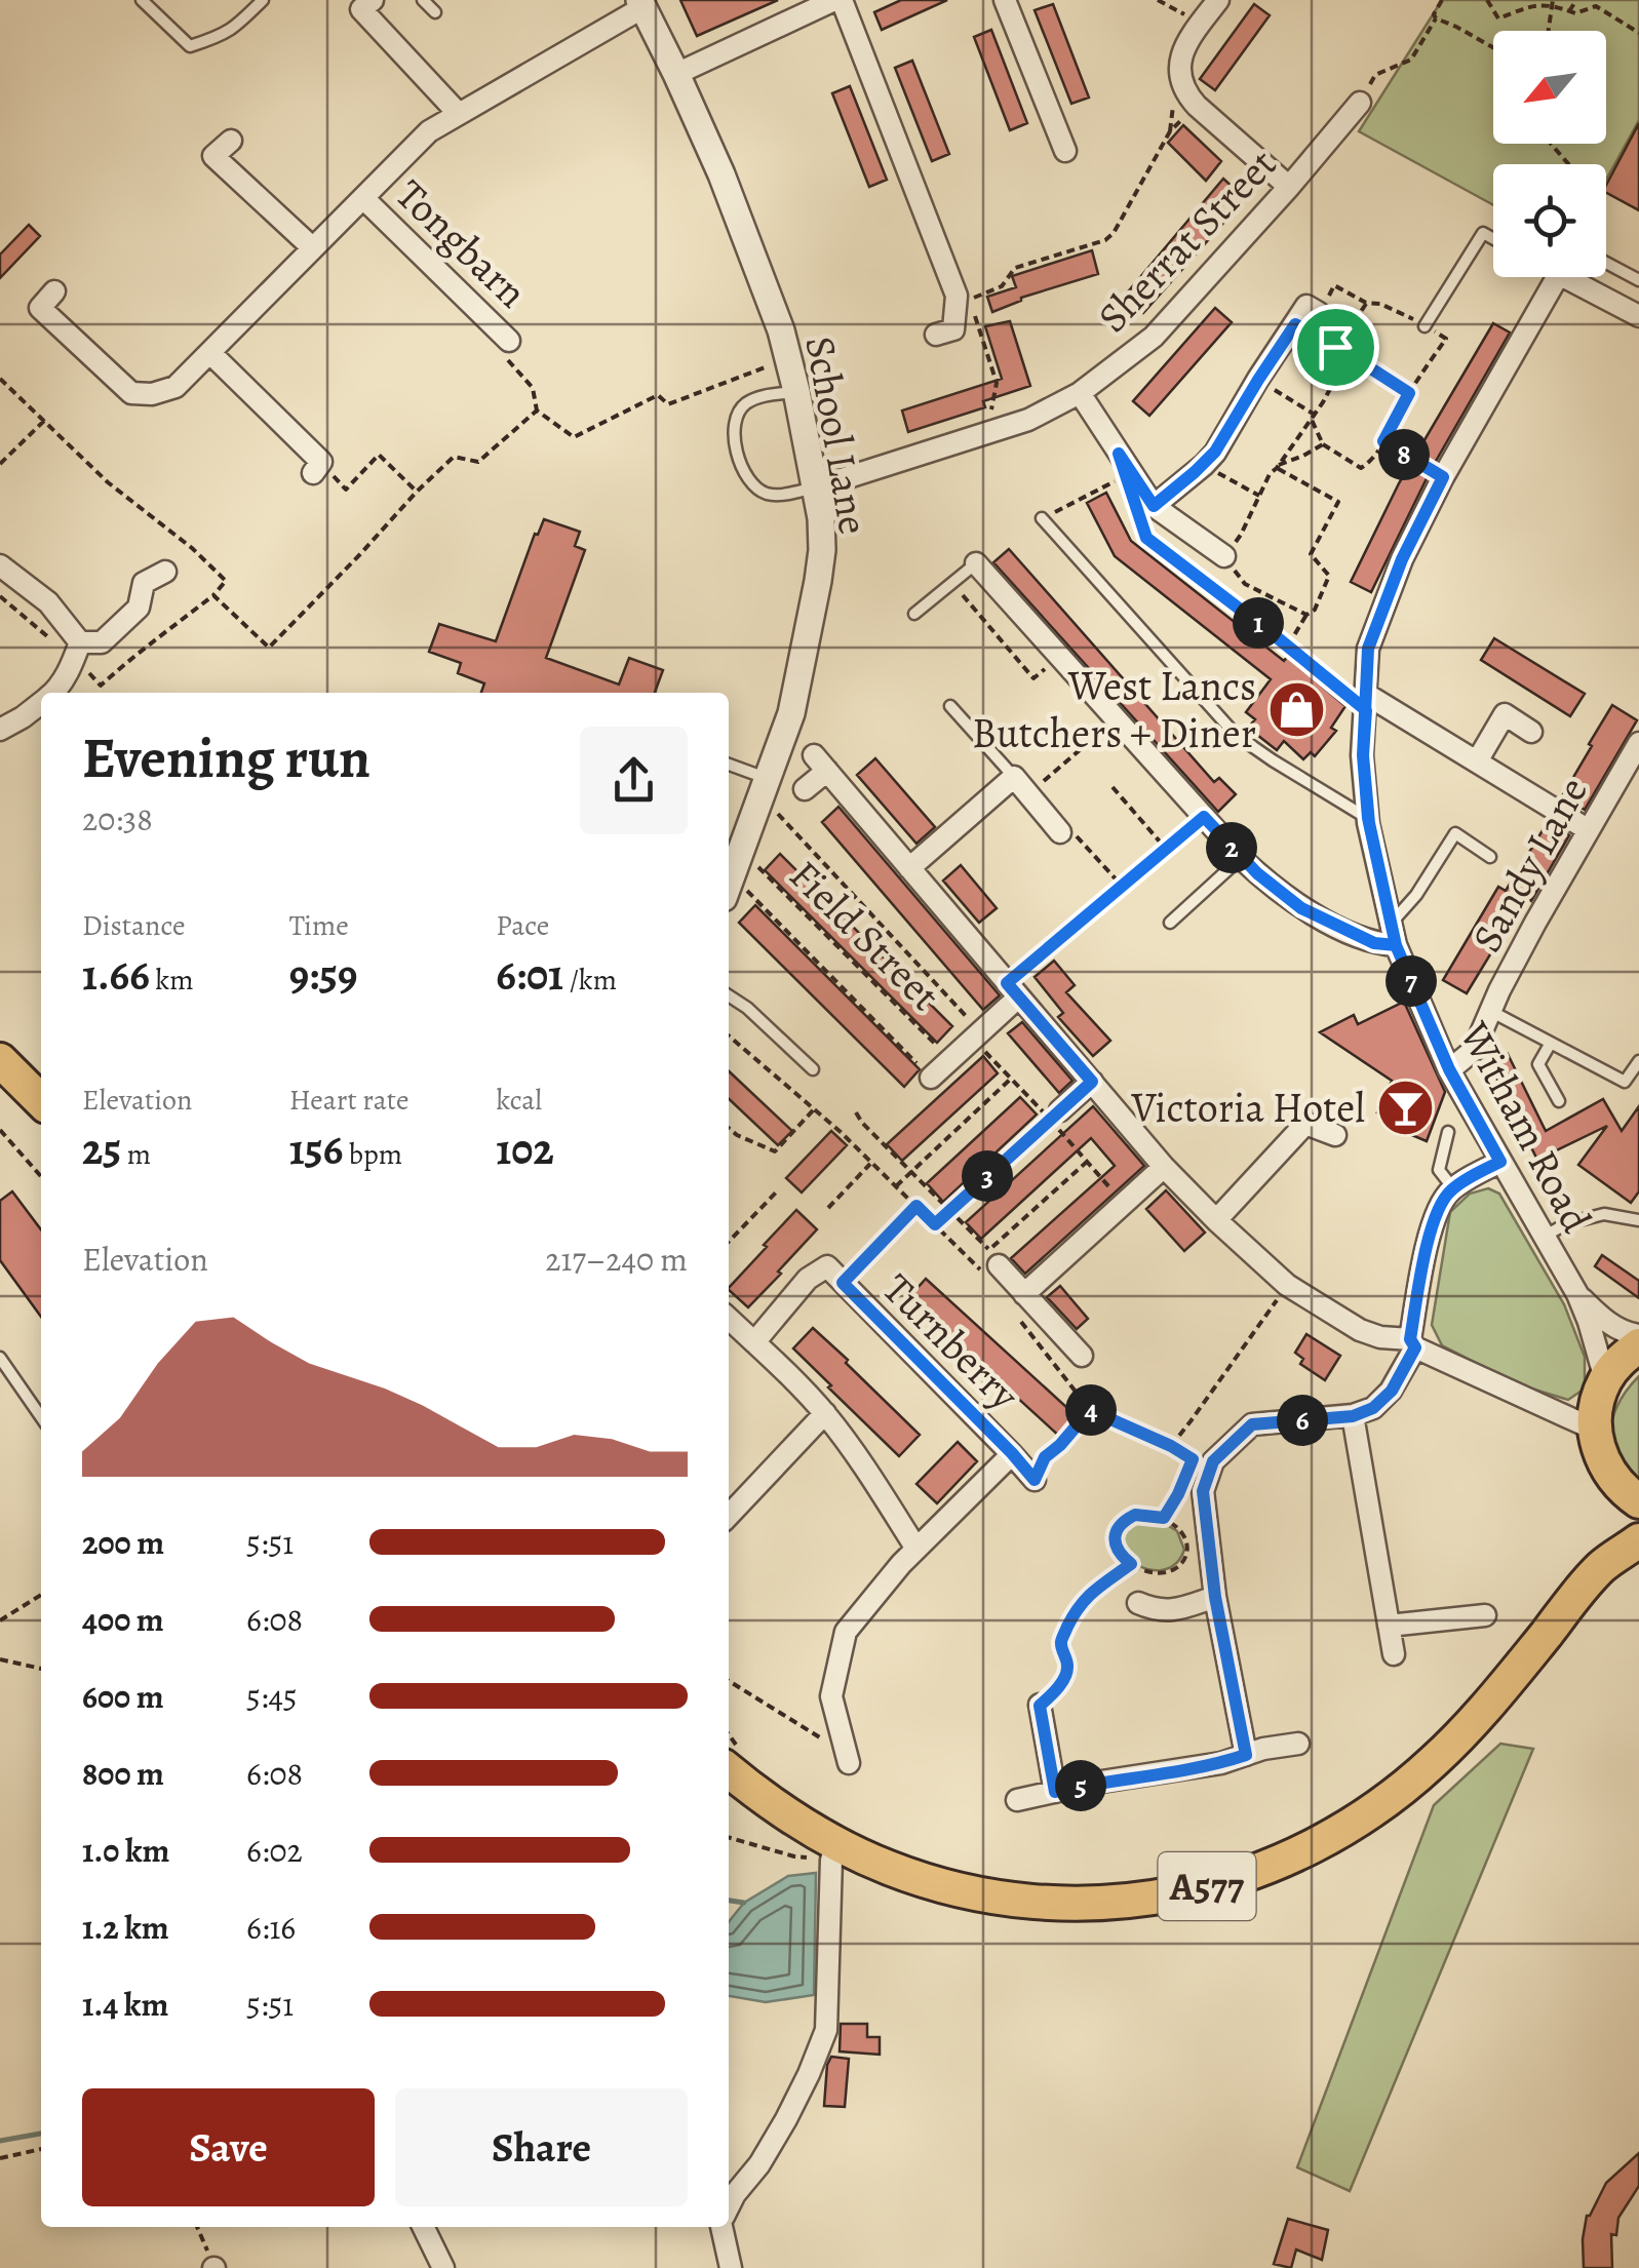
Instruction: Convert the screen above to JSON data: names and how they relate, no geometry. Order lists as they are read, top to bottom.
{
  "streets": {
    "main road": ["A577"],
    "street": [
      "Sherrat Street",
      "Tongbarn",
      "School Lane",
      "Sandy Lane",
      "Witham Road",
      "Turnberry"
    ],
    "path": ["Field Street"]
  },
  "crossings": [
    ["Sherrat Street", "School Lane"],
    ["Tongbarn", "School Lane"],
    ["School Lane", "Field Street"],
    ["Sandy Lane", "Witham Road"]
  ],
  "places": {
    "shop": ["West Lancs Butchers + Diner"],
    "bar": ["Victoria Hotel"]
  },
  "north": "bottom left",
  "page": {
    "pins": [
      "8",
      "1",
      "2",
      "7",
      "3",
      "4",
      "6",
      "5"
    ],
    "heading": ["Evening run", "20:38"],
    "stats": [
      ["Distance", "1.66 km"],
      ["Time", "9:59"],
      ["Pace", "6:01 /km"],
      ["Elevation", "25 m"],
      ["Heart rate", "156 bpm"],
      ["kcal", "102"]
    ],
    "chart": ["Elevation", "217–240 m"],
    "list": [
      {
        "name": "200 m",
        "note": "5:51"
      },
      {
        "name": "400 m",
        "note": "6:08"
      },
      {
        "name": "600 m",
        "note": "5:45"
      },
      {
        "name": "800 m",
        "note": "6:08"
      },
      {
        "name": "1.0 km",
        "note": "6:02"
      },
      {
        "name": "1.2 km",
        "note": "6:16"
      },
      {
        "name": "1.4 km",
        "note": "5:51"
      }
    ],
    "buttons": ["Save", "Share"]
  }
}
